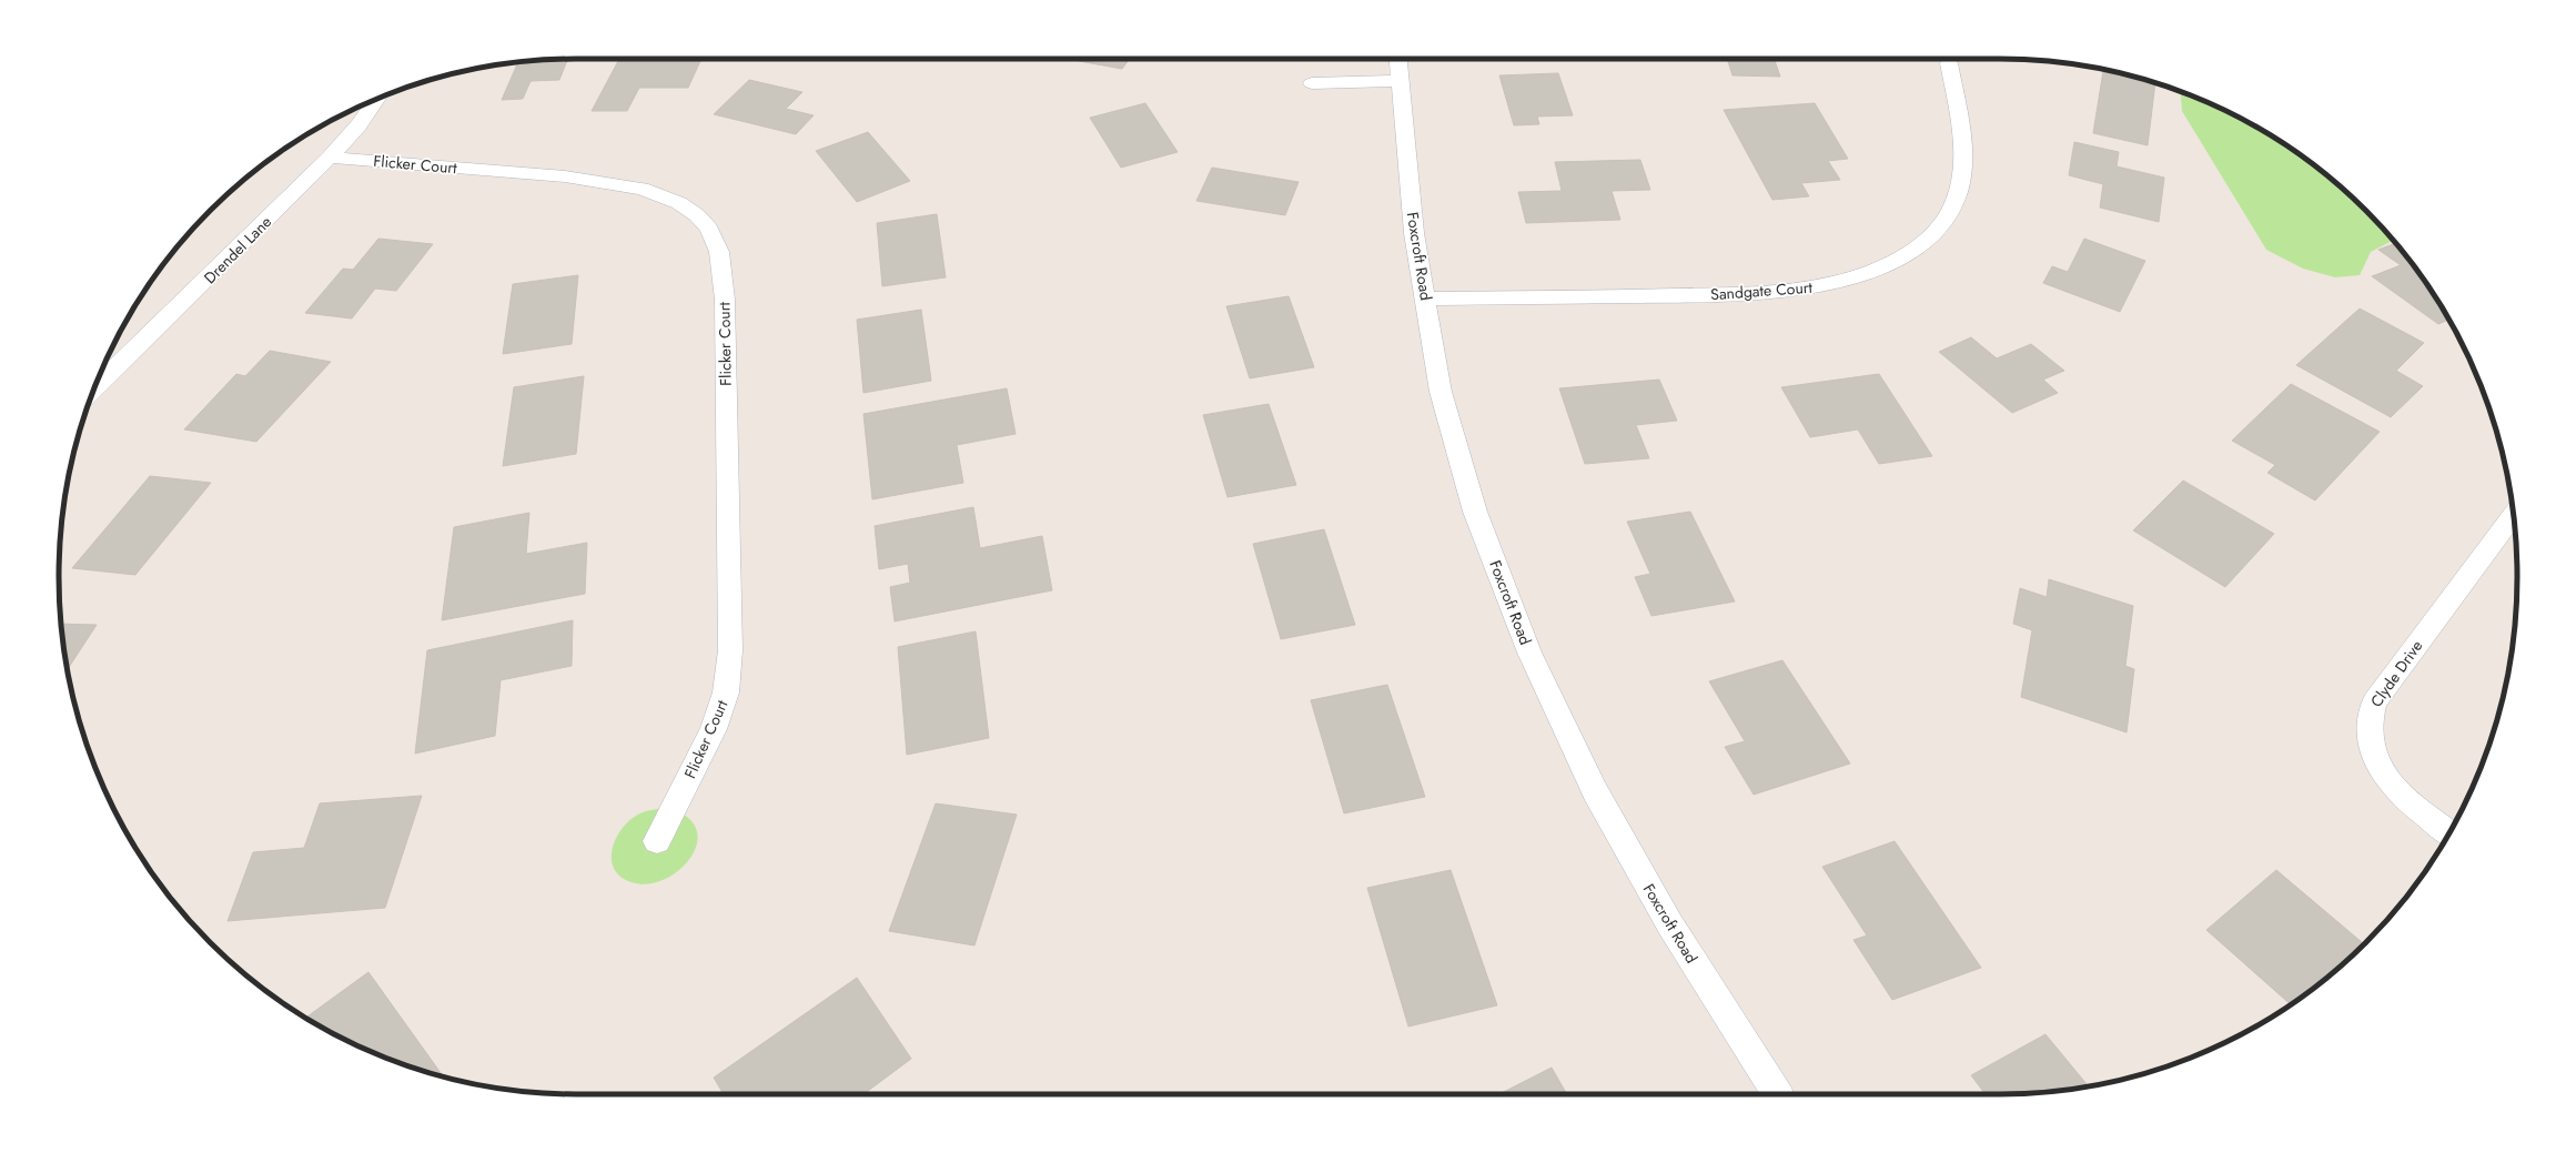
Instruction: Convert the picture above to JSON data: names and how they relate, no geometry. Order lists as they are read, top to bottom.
{
  "streets": {
    "street": [
      "Flicker Court",
      "Drendel Lane",
      "Foxcroft Road",
      "Sandgate Court",
      "Clyde Drive"
    ]
  },
  "crossings": [
    ["Flicker Court", "Drendel Lane"],
    ["Foxcroft Road", "Sandgate Court"]
  ]
}
